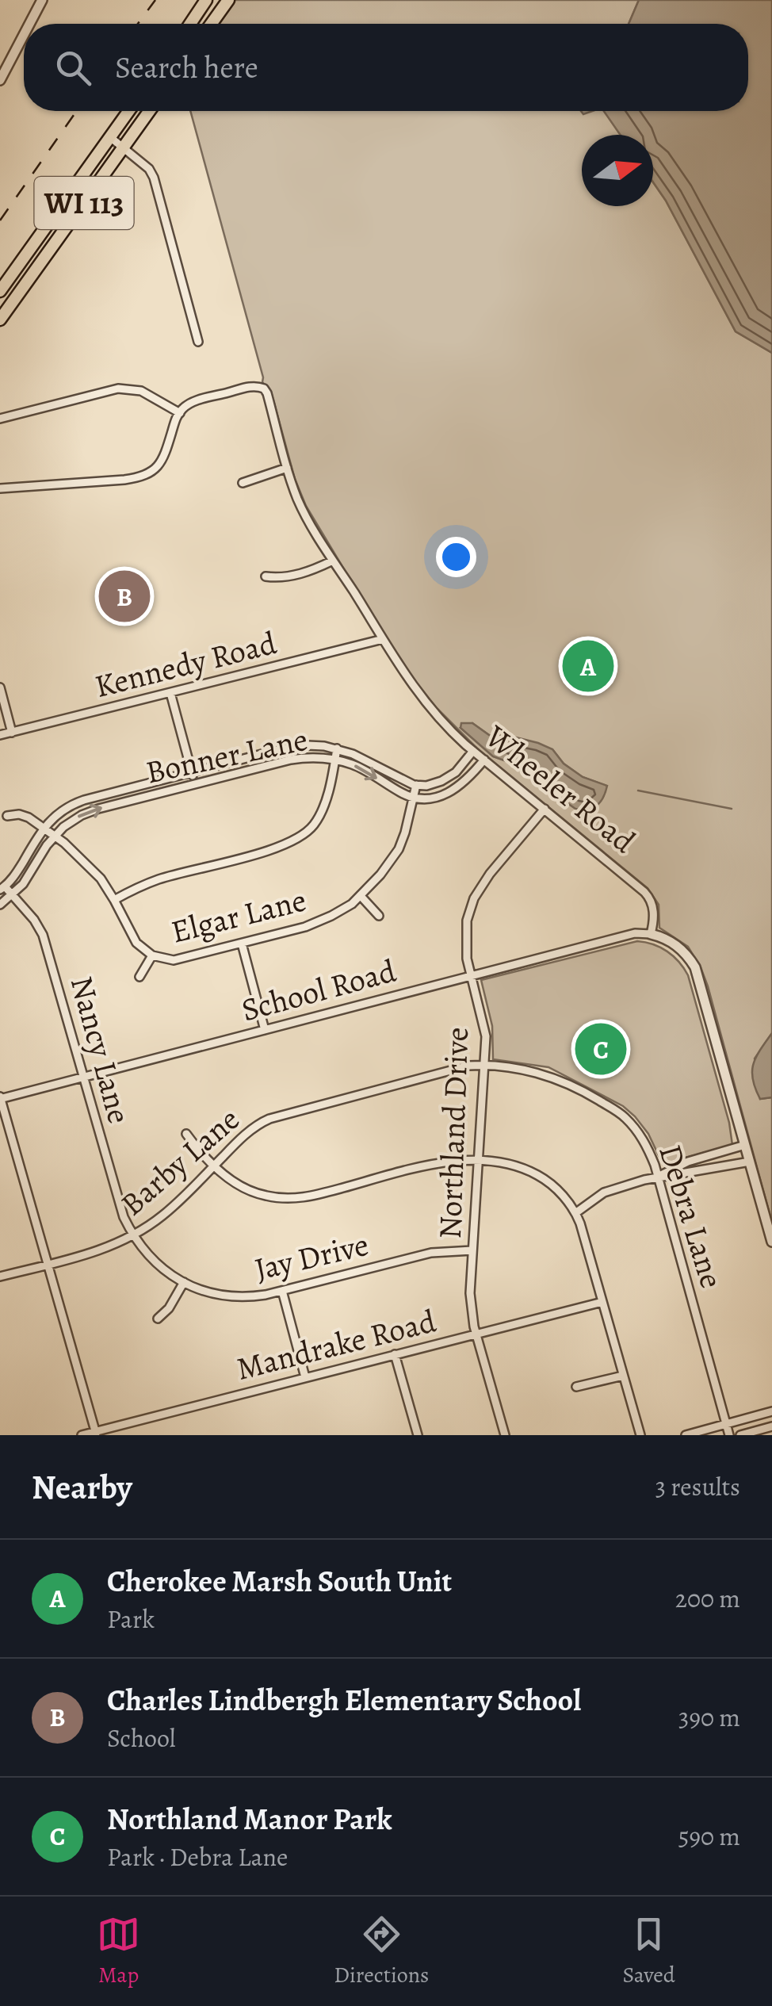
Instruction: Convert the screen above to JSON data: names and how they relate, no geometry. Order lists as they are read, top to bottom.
{
  "streets": {
    "main road": ["WI 113"],
    "street": [
      "Kennedy Road",
      "Bonner Lane",
      "Wheeler Road",
      "Elgar Lane",
      "School Road",
      "Nancy Lane",
      "Northland Drive",
      "Barby Lane",
      "Debra Lane",
      "Jay Drive",
      "Mandrake Road"
    ]
  },
  "crossings": [
    ["Kennedy Road", "Wheeler Road"],
    ["Bonner Lane", "Elgar Lane"],
    ["Bonner Lane", "Nancy Lane"],
    ["Wheeler Road", "School Road"],
    ["Wheeler Road", "Northland Drive"],
    ["School Road", "Nancy Lane"],
    ["School Road", "Northland Drive"],
    ["Nancy Lane", "Barby Lane"],
    ["Nancy Lane", "Jay Drive"],
    ["Northland Drive", "Barby Lane"],
    ["Northland Drive", "Debra Lane"],
    ["Northland Drive", "Jay Drive"],
    ["Northland Drive", "Mandrake Road"],
    ["Barby Lane", "Debra Lane"],
    ["Barby Lane", "Jay Drive"]
  ],
  "north": "right",
  "page": {
    "search": "Search here",
    "pins": ["B", "A", "C"],
    "heading": ["Nearby", "3 results"],
    "list": [
      {
        "mark": "A",
        "name": "Cherokee Marsh South Unit",
        "note": "Park",
        "value": "200 m"
      },
      {
        "mark": "B",
        "name": "Charles Lindbergh Elementary School",
        "note": "School",
        "value": "390 m"
      },
      {
        "mark": "C",
        "name": "Northland Manor Park",
        "note": "Park · Debra Lane",
        "value": "590 m"
      }
    ],
    "nav": ["Map", "Directions", "Saved"]
  }
}
